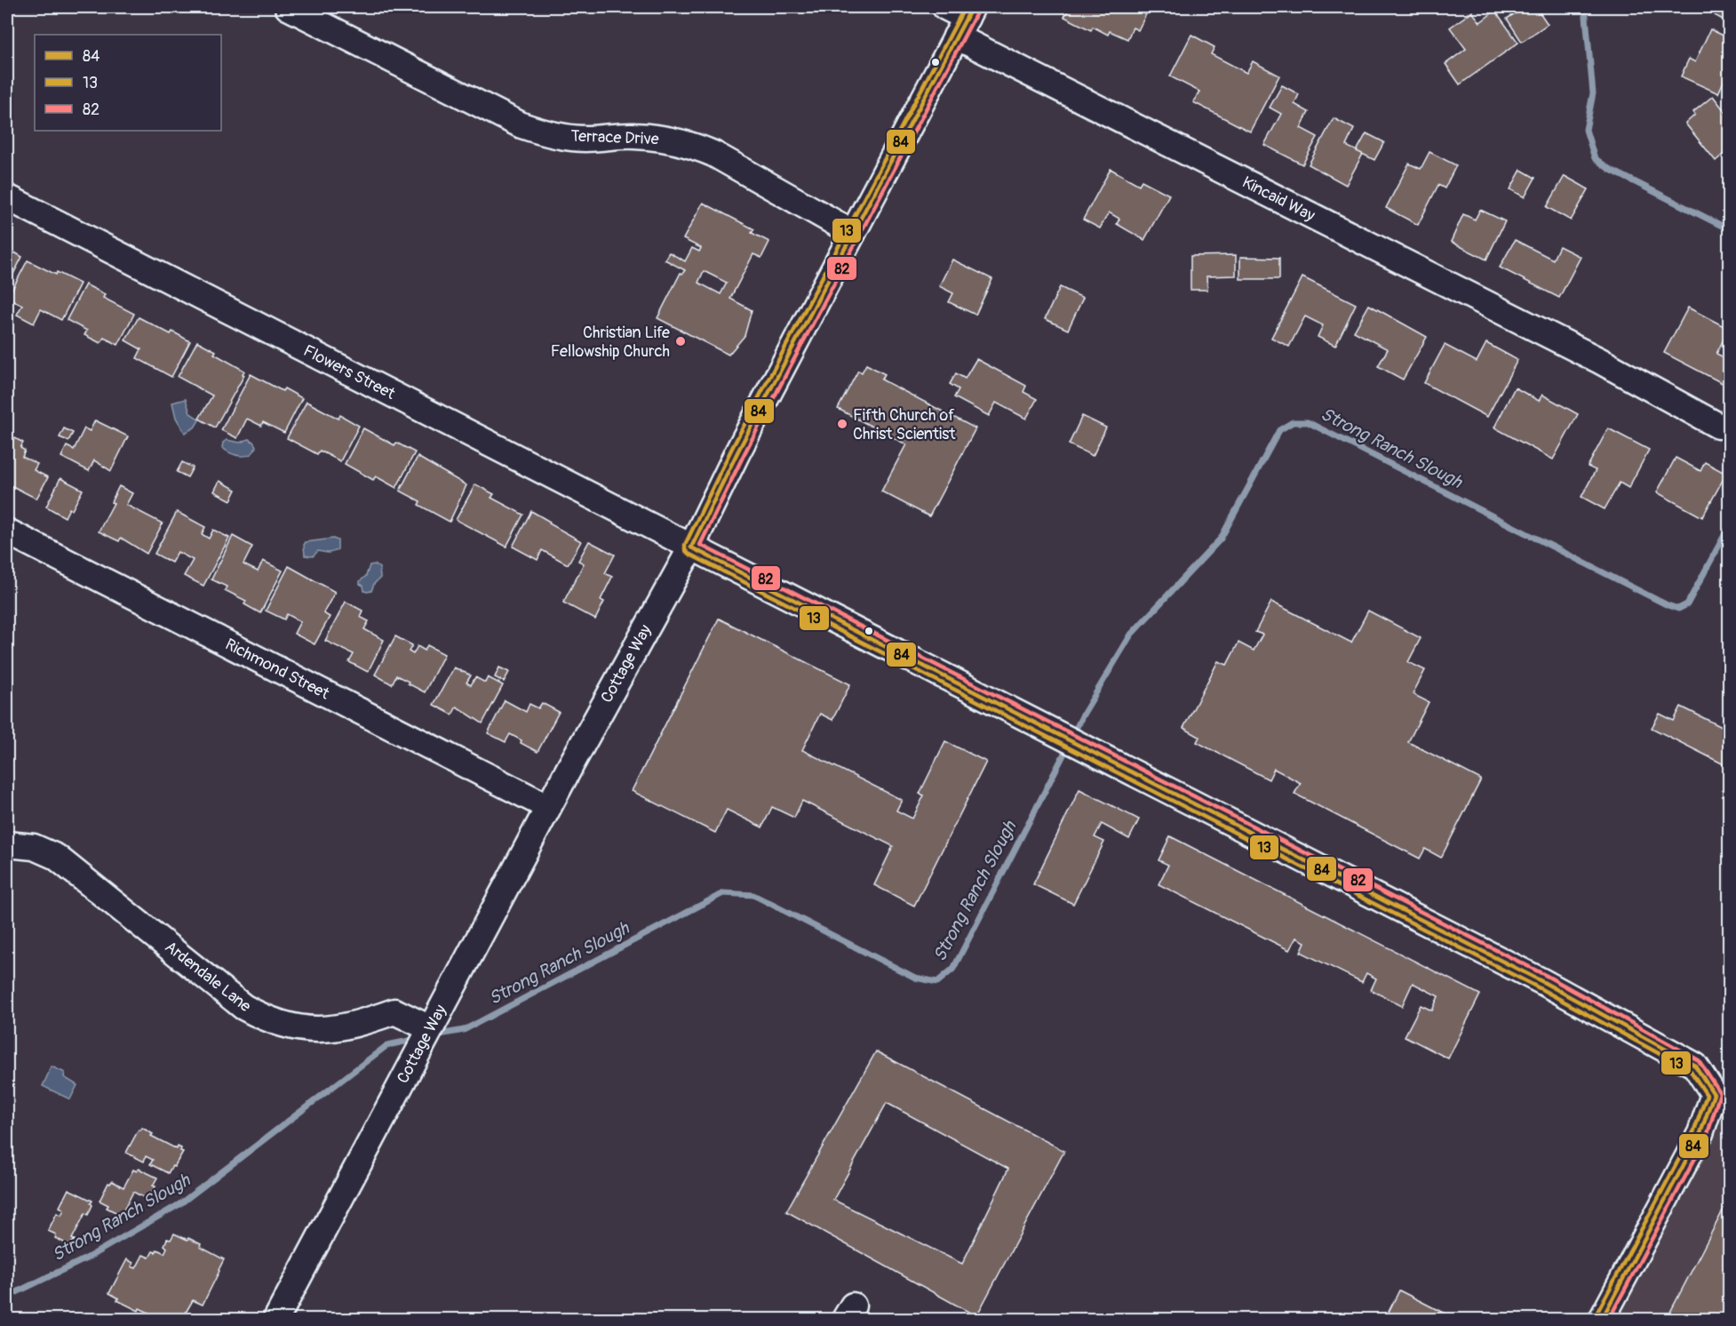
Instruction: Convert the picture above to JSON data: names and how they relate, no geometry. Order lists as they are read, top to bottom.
{
  "streets": {
    "street": [
      "Terrace Drive",
      "Kincaid Way",
      "Flowers Street",
      "Cottage Way",
      "Richmond Street",
      "Ardendale Lane"
    ]
  },
  "crossings": [
    ["Terrace Drive", "Cottage Way"],
    ["Kincaid Way", "Cottage Way"],
    ["Flowers Street", "Cottage Way"],
    ["Cottage Way", "Richmond Street"],
    ["Cottage Way", "Ardendale Lane"]
  ],
  "water": ["Strong Ranch Slough"],
  "places": ["Christian Life Fellowship Church", "Fifth Church of Christ Scientist"],
  "lines": ["transit line 84", "transit line 13", "transit line 82"],
  "legend": ["84", "13", "82"]
}
